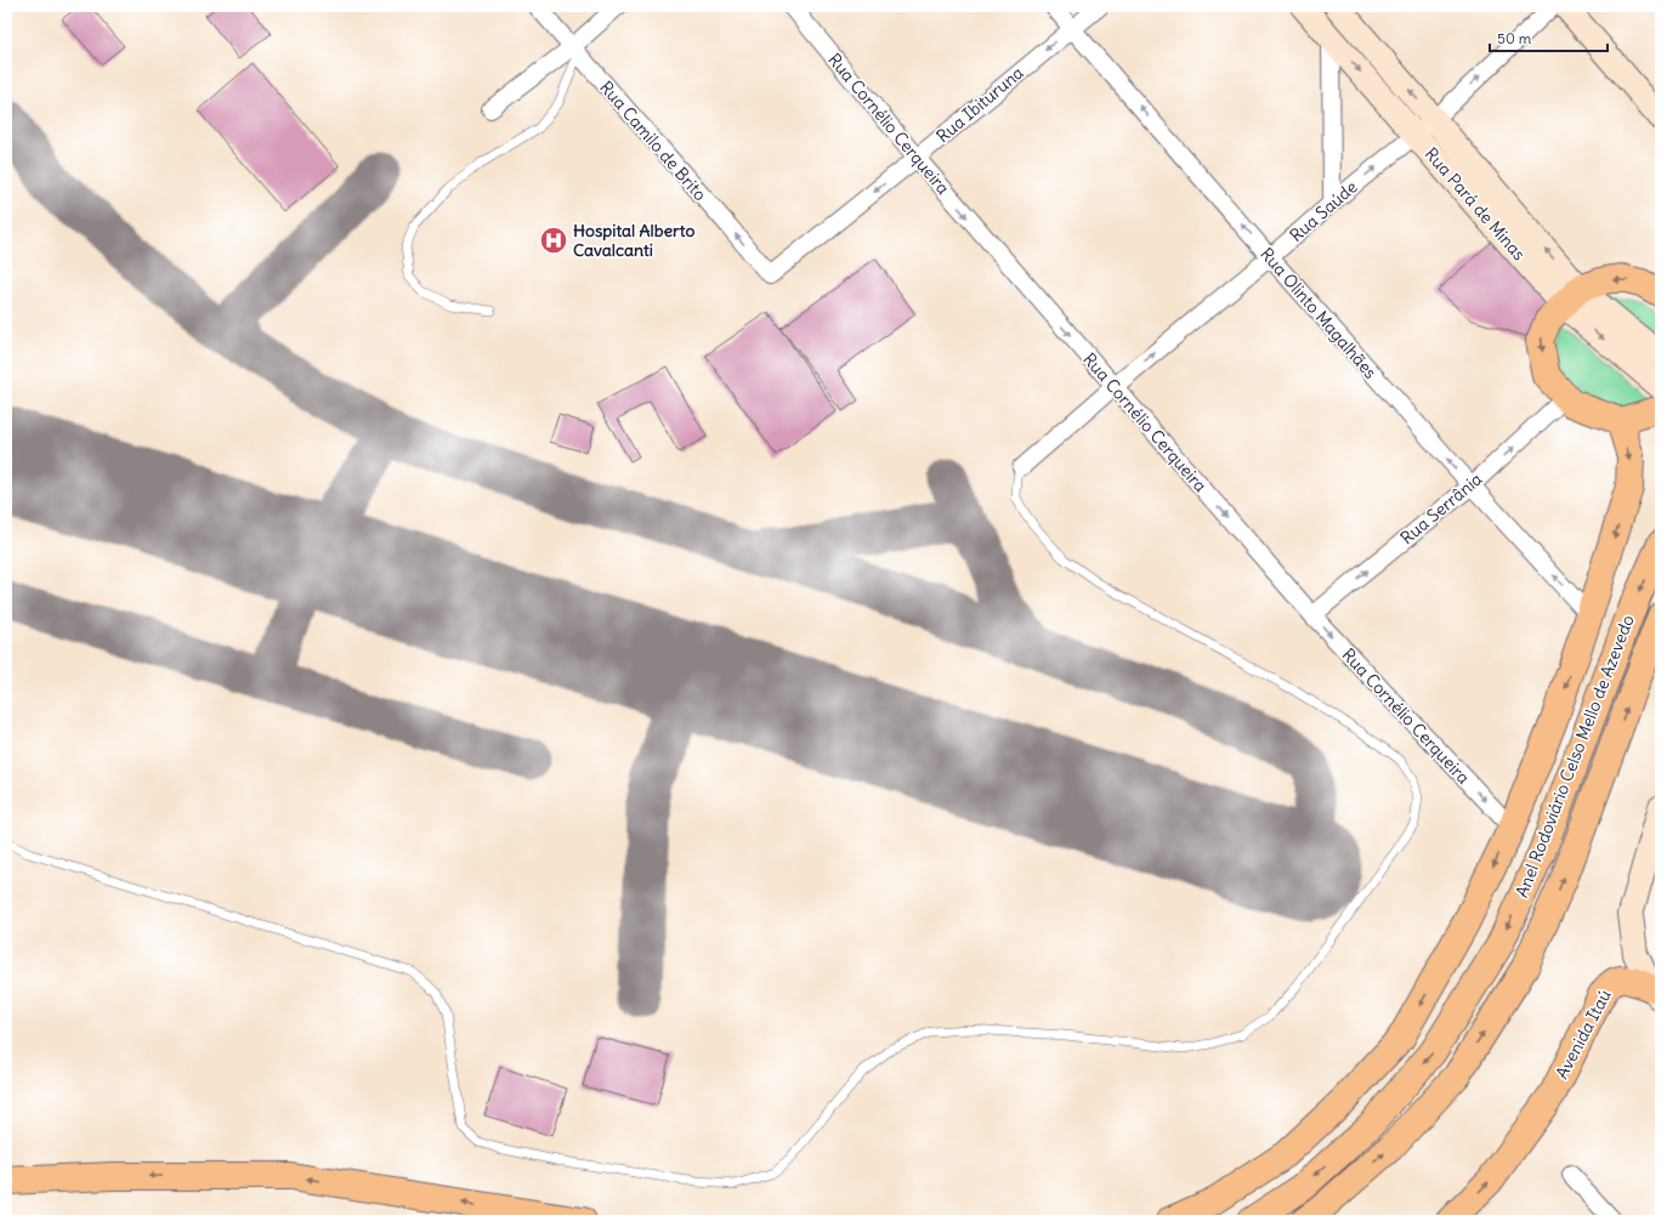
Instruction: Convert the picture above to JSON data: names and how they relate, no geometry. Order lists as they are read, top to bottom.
{
  "streets": {
    "main road": ["Rua Pará de Minas", "Anel Rodoviário Celso Mello de Azevedo", "Avenida Itaú"],
    "street": [
      "Rua Ibituruna",
      "Rua Cornélio Cerqueira",
      "Rua Camilo de Brito",
      "Rua Saúde",
      "Rua Olinto Magalhães",
      "Rua Serrânia"
    ]
  },
  "crossings": [
    ["Rua Ibituruna", "Rua Cornélio Cerqueira"],
    ["Rua Ibituruna", "Rua Camilo de Brito"],
    ["Rua Ibituruna", "Rua Olinto Magalhães"],
    ["Rua Cornélio Cerqueira", "Rua Saúde"],
    ["Rua Cornélio Cerqueira", "Rua Serrânia"],
    ["Rua Cornélio Cerqueira", "Anel Rodoviário Celso Mello de Azevedo"],
    ["Rua Pará de Minas", "Rua Saúde"],
    ["Rua Saúde", "Rua Olinto Magalhães"],
    ["Rua Olinto Magalhães", "Rua Serrânia"],
    ["Rua Olinto Magalhães", "Anel Rodoviário Celso Mello de Azevedo"]
  ],
  "one_way": [
    "Rua Ibituruna",
    "Rua Cornélio Cerqueira",
    "Rua Camilo de Brito",
    "Rua Saúde",
    "Rua Olinto Magalhães",
    "Rua Serrânia",
    "Avenida Itaú"
  ],
  "places": {
    "hospital": ["Hospital Alberto Cavalcanti"]
  },
  "scale_bar": "50 m"
}
